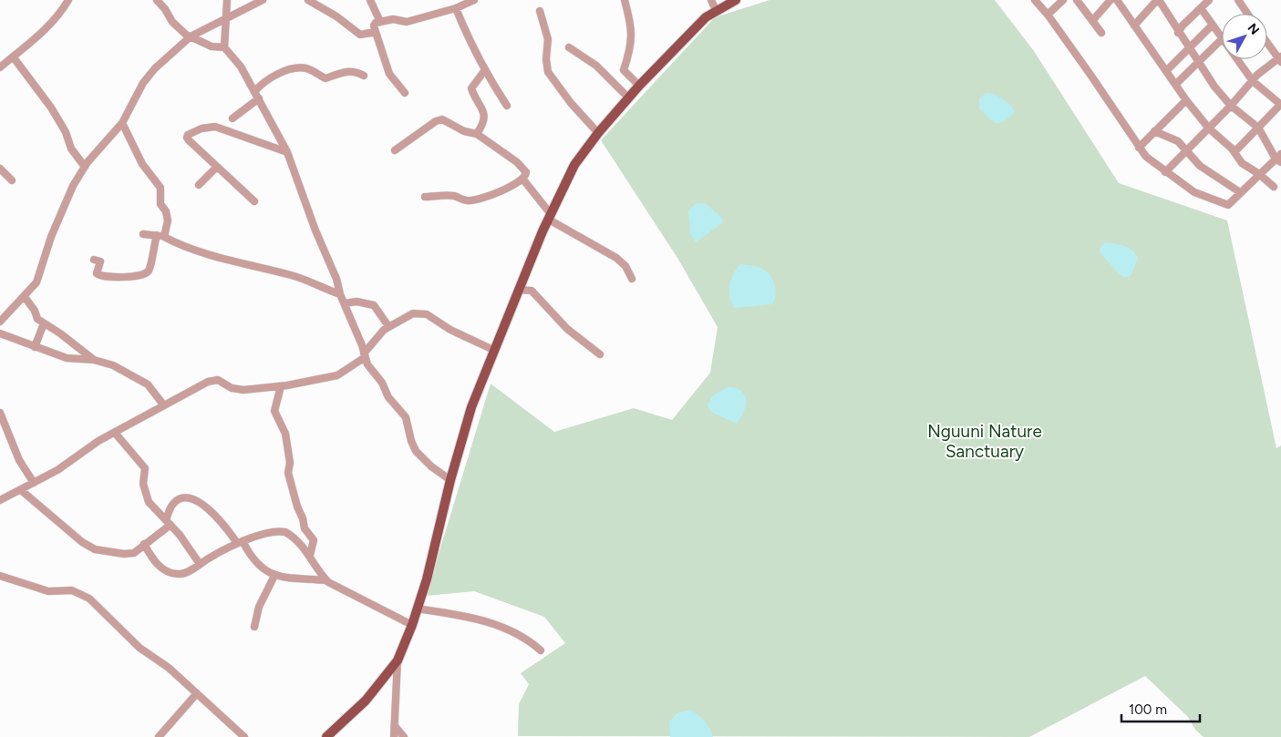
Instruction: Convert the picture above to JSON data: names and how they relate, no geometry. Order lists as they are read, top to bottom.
{
  "parks": ["Nguuni Nature Sanctuary"],
  "scale_bar": "100 m",
  "north": "top right"
}
